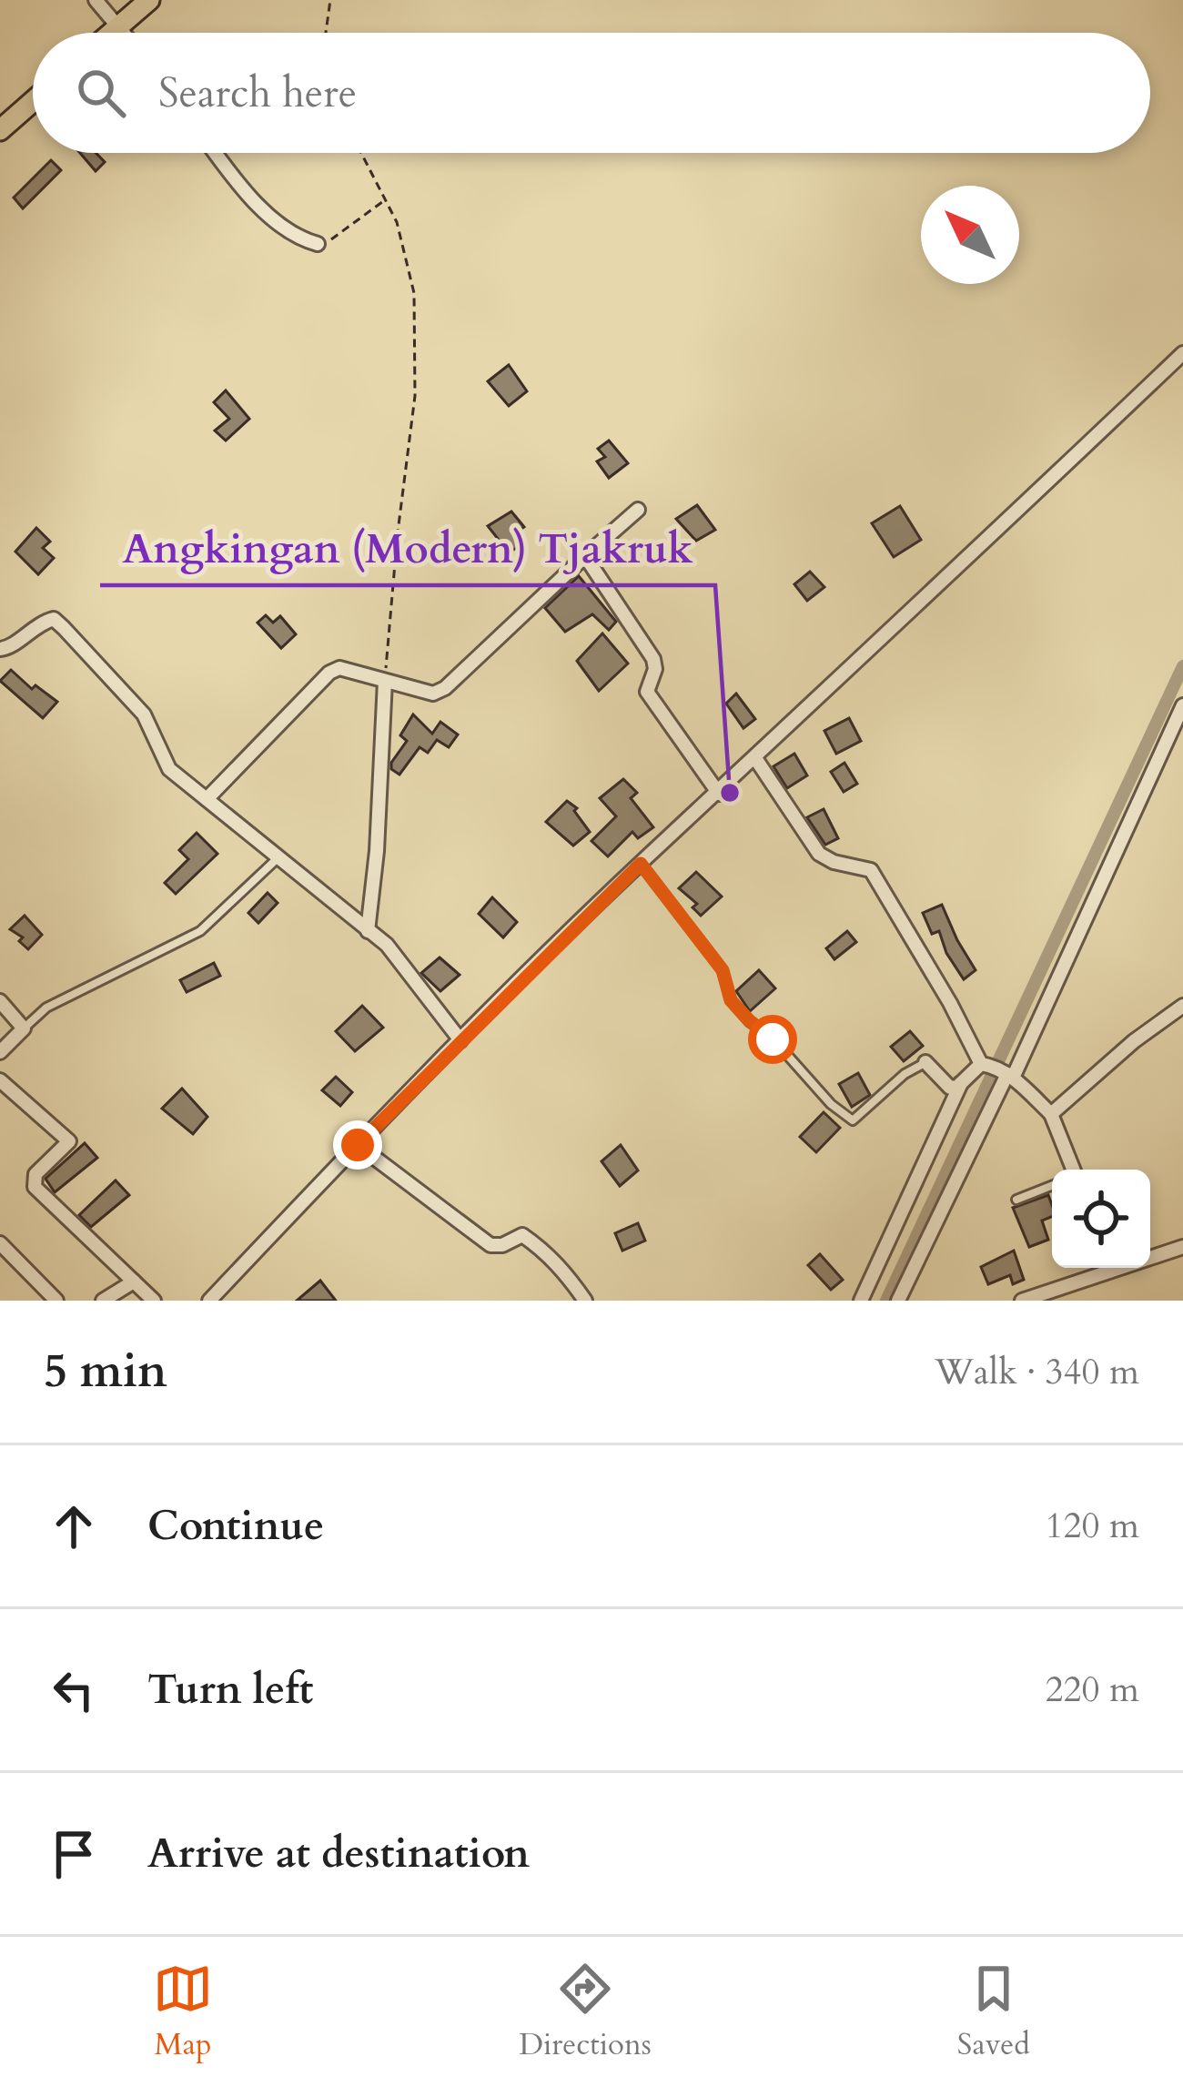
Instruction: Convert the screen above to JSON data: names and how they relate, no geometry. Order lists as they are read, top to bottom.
{
  "places": ["Angkingan (Modern) Tjakruk"],
  "north": "top left",
  "page": {
    "search": "Search here",
    "heading": ["5 min", "Walk · 340 m"],
    "list": [
      ["Continue", "120 m"],
      ["Turn left", "220 m"],
      "Arrive at destination"
    ],
    "nav": ["Map", "Directions", "Saved"]
  }
}
